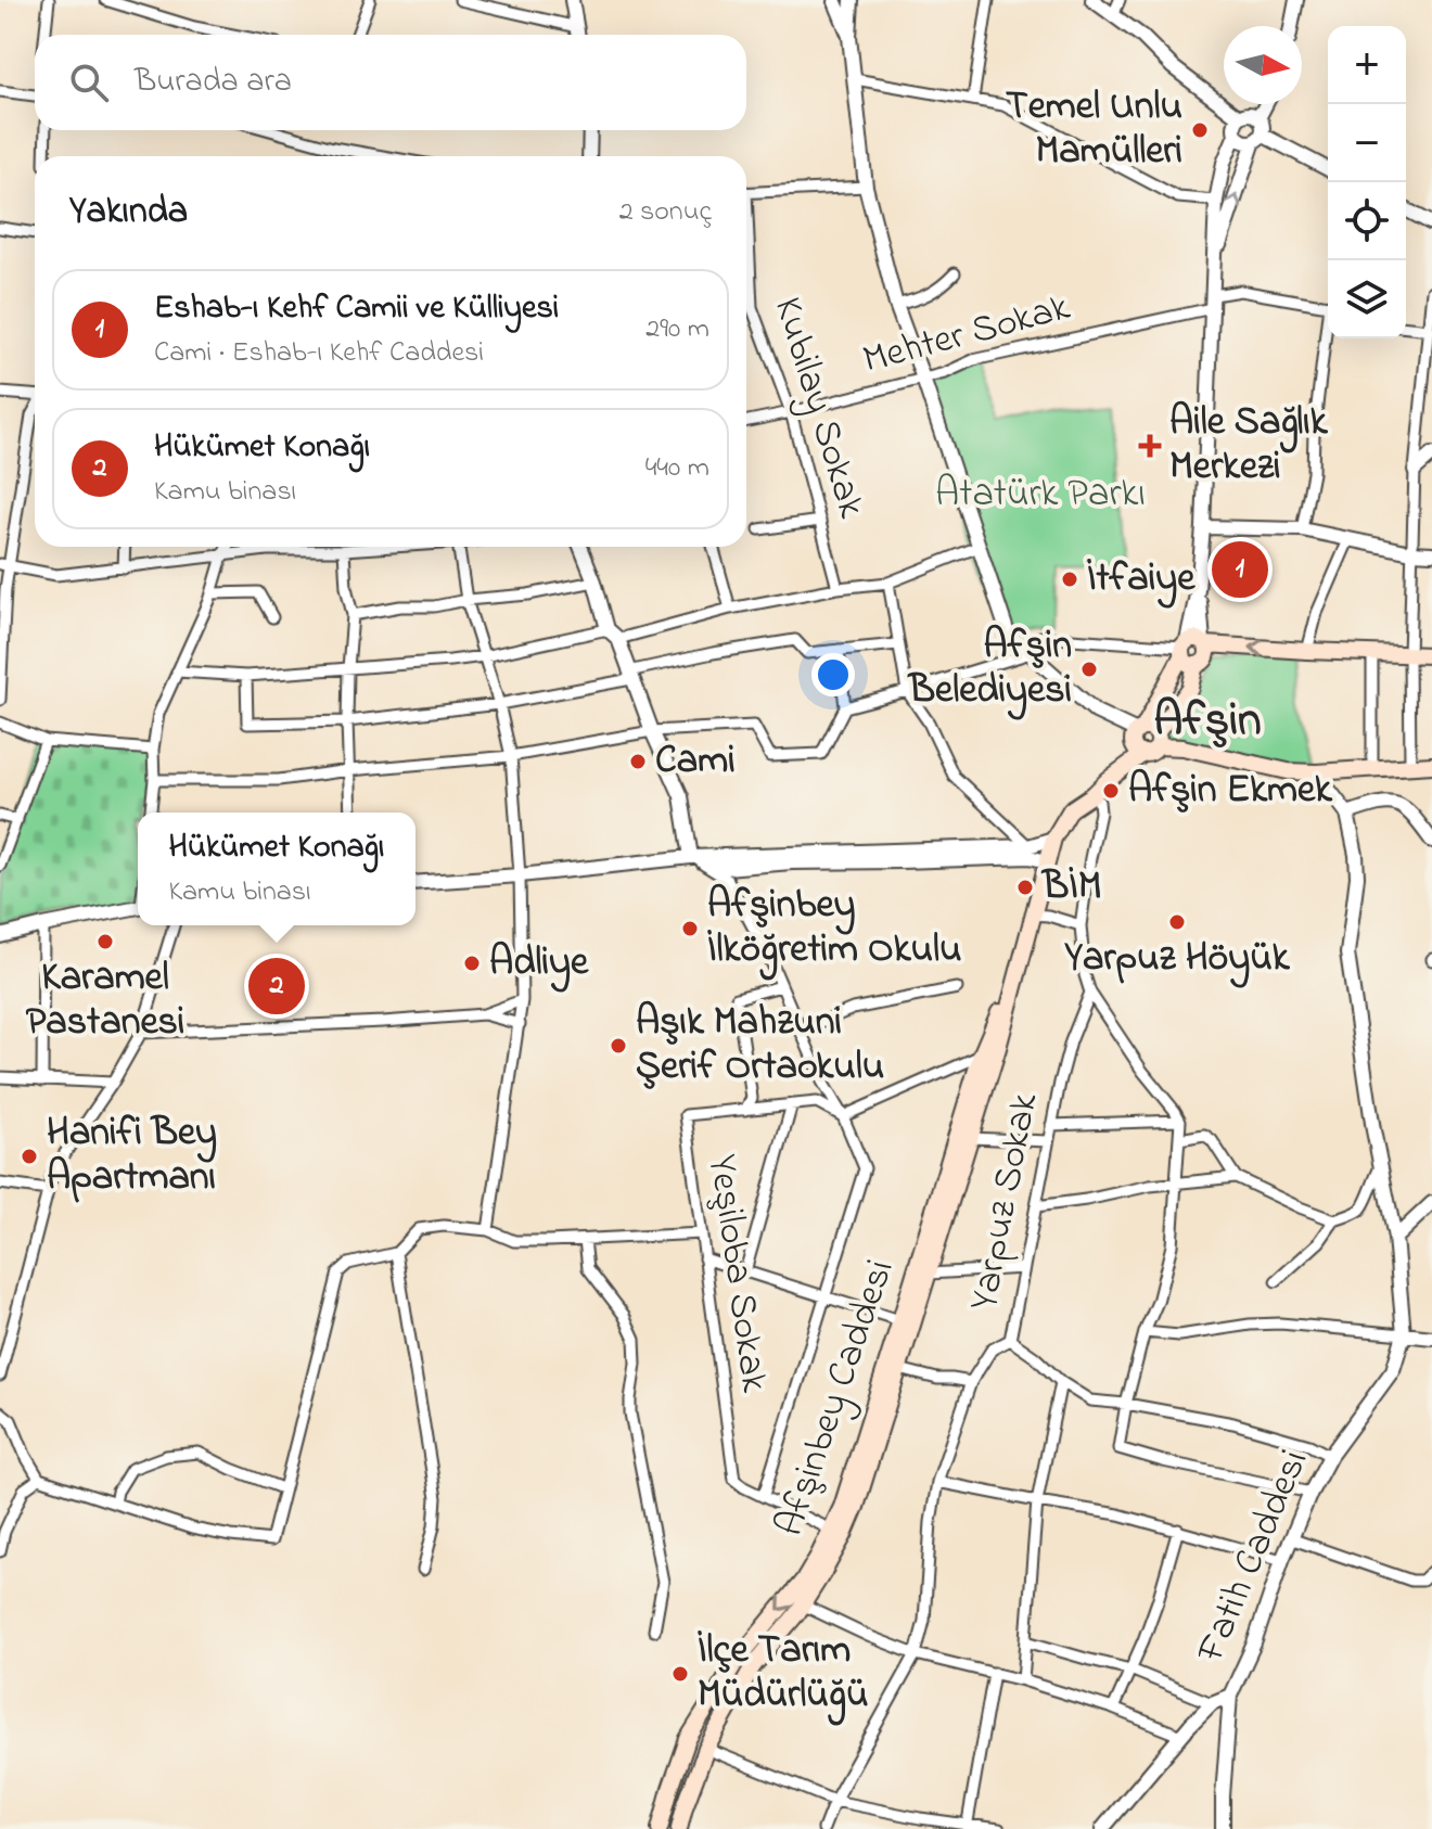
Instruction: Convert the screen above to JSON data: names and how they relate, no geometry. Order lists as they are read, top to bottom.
{
  "streets": {
    "main road": ["Afşinbey Caddesi"],
    "street": [
      "Mehter Sokak",
      "Kubilay Sokak",
      "Yarpuz Sokak",
      "Yeşiloba Sokak",
      "Fatih Caddesi"
    ]
  },
  "crossings": [
    ["Mehter Sokak", "Kubilay Sokak"],
    ["Yarpuz Sokak", "Fatih Caddesi"],
    ["Yeşiloba Sokak", "Afşinbey Caddesi"]
  ],
  "districts": ["Afşin"],
  "parks": ["Atatürk Parkı"],
  "places": {
    "other": [
      "Temel Unlu Mamülleri",
      "İtfaiye",
      "Afşin Belediyesi",
      "Cami",
      "Afşin Ekmek",
      "BİM",
      "Yarpuz Höyük",
      "Afşinbey İlköğretim Okulu",
      "Karamel Pastanesi",
      "Adliye",
      "Aşık Mahzuni Şerif Ortaokulu",
      "Hanifi Bey Apartmanı",
      "İlçe Tarım Müdürlüğü"
    ],
    "health": ["Aile Sağlık Merkezi"]
  },
  "north": "right",
  "page": {
    "map_buttons": ["+", "−"],
    "search": "Burada ara",
    "heading": ["Yakında", "2 sonuç"],
    "list": [
      {
        "mark": "1",
        "name": "Eshab-ı Kehf Camii ve Külliyesi",
        "note": "Cami · Eshab-ı Kehf Caddesi",
        "value": "290 m"
      },
      {
        "mark": "2",
        "name": "Hükümet Konağı",
        "note": "Kamu binası",
        "value": "440 m"
      }
    ],
    "pins": ["1", "2"],
    "popup": ["Hükümet Konağı", "Kamu binası"]
  }
}
